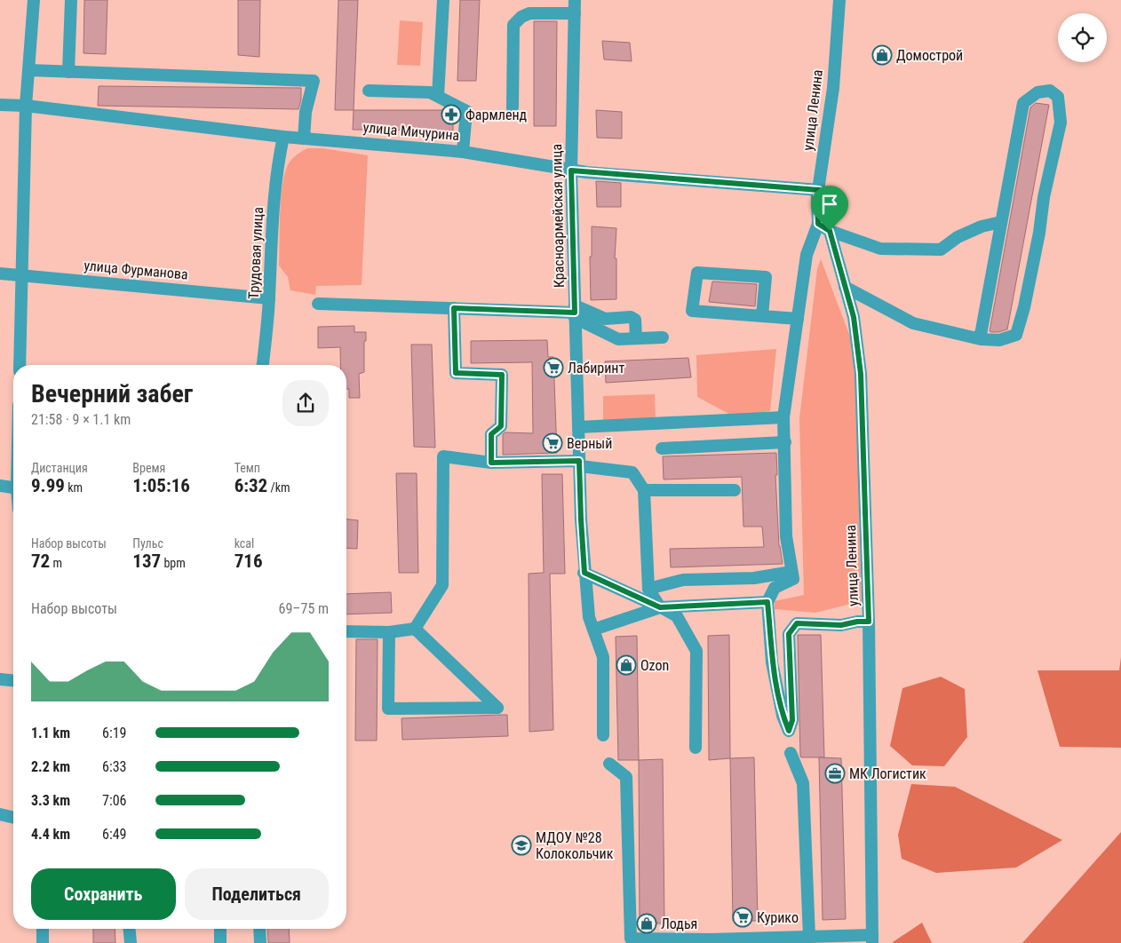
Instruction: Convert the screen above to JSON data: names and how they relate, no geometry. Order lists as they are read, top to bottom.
{
  "streets": {
    "street": [
      "улица Ленина",
      "улица Мичурина",
      "Красноармейская улица",
      "Трудовая улица",
      "улица Фурманова"
    ]
  },
  "crossings": [
    ["улица Ленина", "улица Мичурина"],
    ["улица Мичурина", "Красноармейская улица"],
    ["улица Мичурина", "Трудовая улица"],
    ["Трудовая улица", "улица Фурманова"]
  ],
  "places": {
    "shop": ["Домострой", "Ozon", "Лодья"],
    "pharmacy": ["Фармленд"],
    "supermarket": ["Лабиринт", "Верный", "Курико"],
    "office": ["МК Логистик"],
    "school or university": ["МДОУ №28 Колокольчик"]
  },
  "page": {
    "heading": ["Вечерний забег", "21:58 · 9 × 1.1 km"],
    "stats": [
      ["Дистанция", "9.99 km"],
      ["Время", "1:05:16"],
      ["Темп", "6:32 /km"],
      ["Набор высоты", "72 m"],
      ["Пульс", "137 bpm"],
      ["kcal", "716"]
    ],
    "chart": ["Набор высоты", "69–75 m"],
    "list": [
      {
        "name": "1.1 km",
        "note": "6:19"
      },
      {
        "name": "2.2 km",
        "note": "6:33"
      },
      {
        "name": "3.3 km",
        "note": "7:06"
      },
      {
        "name": "4.4 km",
        "note": "6:49"
      }
    ],
    "buttons": ["Сохранить", "Поделиться"]
  }
}
